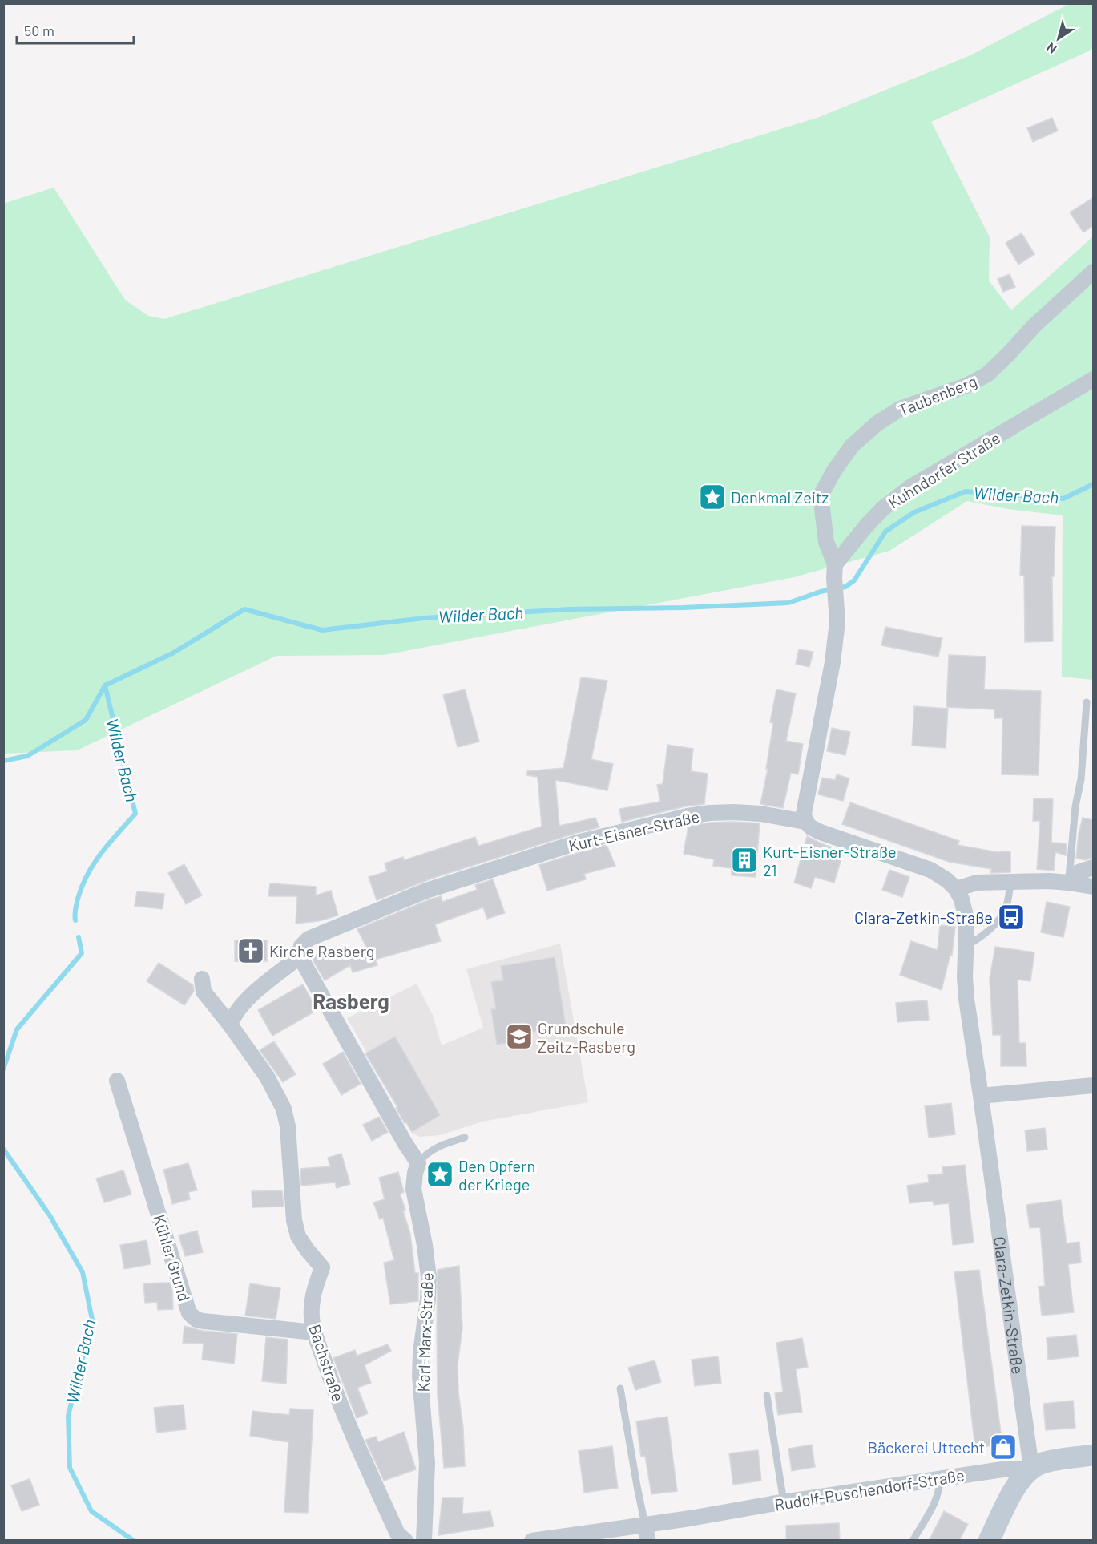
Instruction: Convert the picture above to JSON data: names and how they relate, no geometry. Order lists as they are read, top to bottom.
{
  "streets": {
    "street": [
      "Taubenberg",
      "Kuhndorfer Straße",
      "Kurt-Eisner-Straße",
      "Kühler Grund",
      "Clara-Zetkin-Straße",
      "Karl-Marx-Straße",
      "Bachstraße",
      "Rudolf-Puschendorf-Straße"
    ]
  },
  "crossings": [
    ["Taubenberg", "Kuhndorfer Straße"],
    ["Kurt-Eisner-Straße", "Clara-Zetkin-Straße"],
    ["Kühler Grund", "Bachstraße"],
    ["Clara-Zetkin-Straße", "Rudolf-Puschendorf-Straße"]
  ],
  "districts": ["Rasberg"],
  "water": ["Wilder Bach"],
  "places": {
    "place": ["Denkmal Zeitz", "Den Opfern der Kriege"],
    "building": ["Kurt-Eisner-Straße 21"],
    "bus stop": ["Clara-Zetkin-Straße"],
    "church": ["Kirche Rasberg"],
    "school or university": ["Grundschule Zeitz-Rasberg"],
    "shop": ["Bäckerei Uttecht"]
  },
  "scale_bar": "50 m",
  "north": "bottom left"
}
